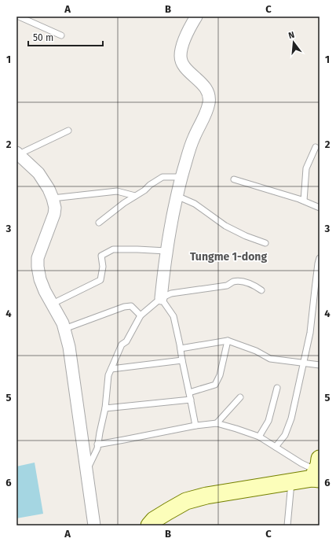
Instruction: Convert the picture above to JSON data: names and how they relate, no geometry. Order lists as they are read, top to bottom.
{
  "districts": ["Tungme 1-dong"],
  "scale_bar": "50 m",
  "north": "top",
  "grid": {
    "columns": ["A", "B", "C"],
    "rows": [
      "1",
      "2",
      "3",
      "4",
      "5",
      "6"
    ]
  }
}
